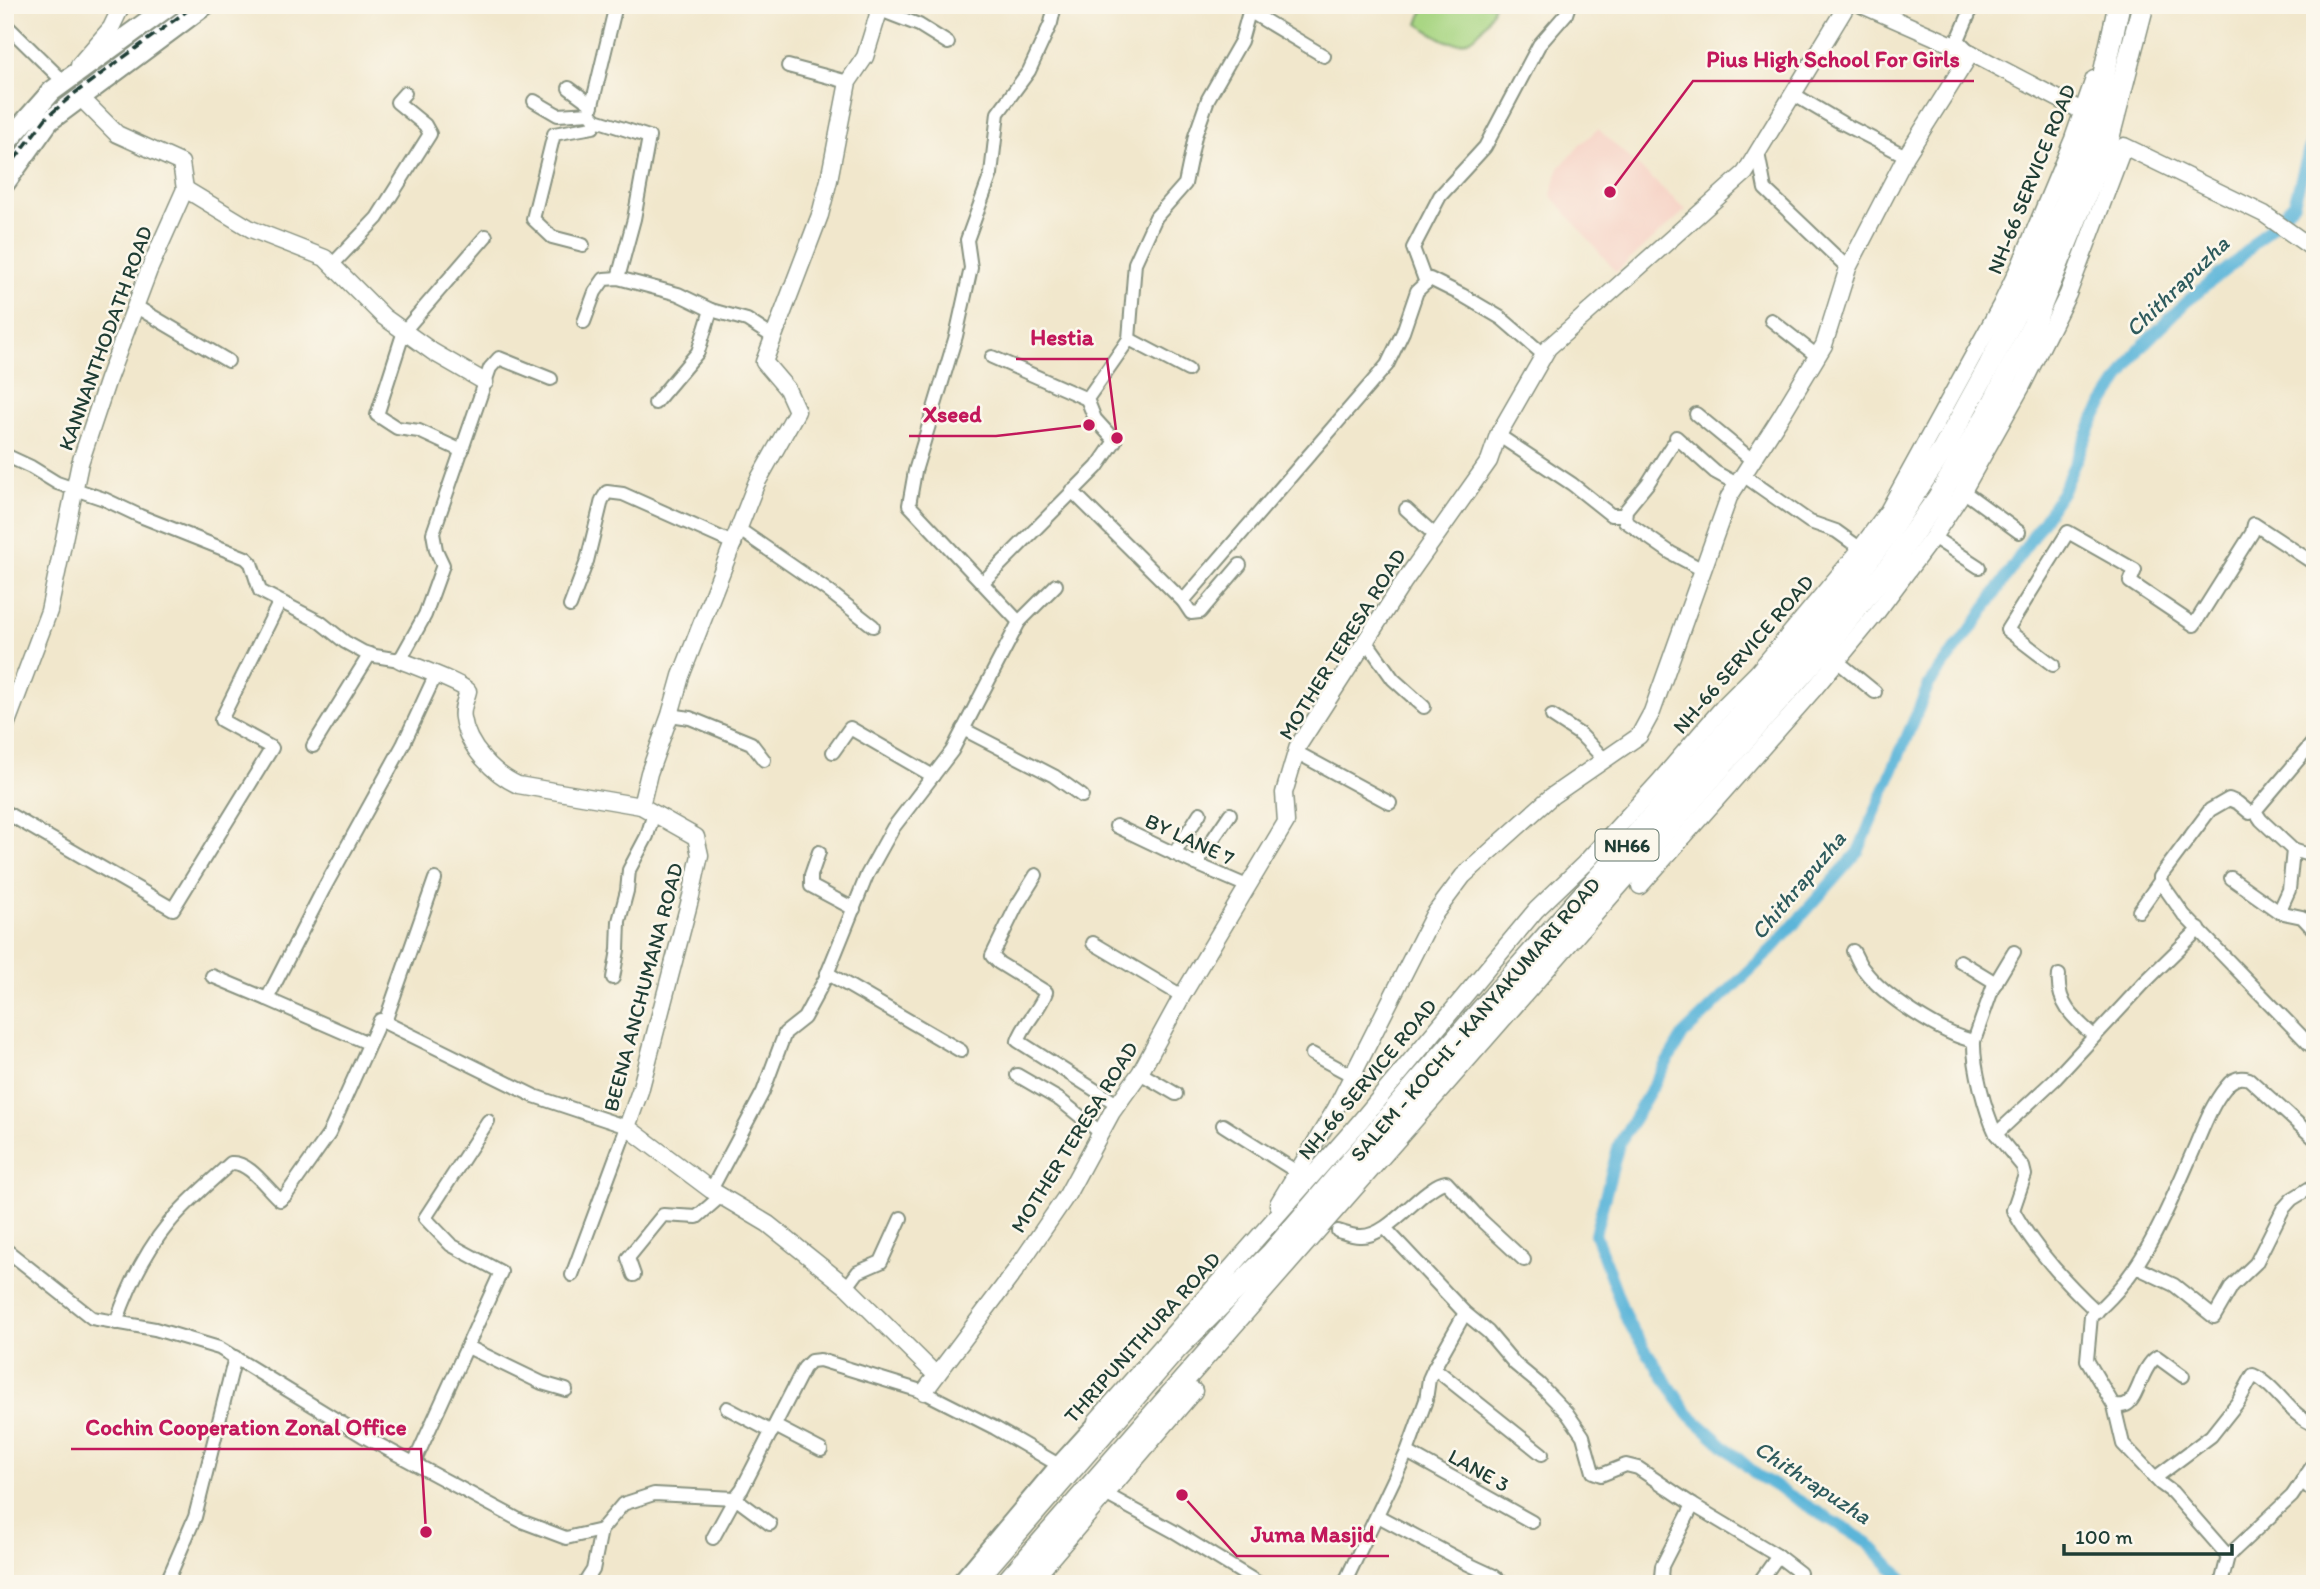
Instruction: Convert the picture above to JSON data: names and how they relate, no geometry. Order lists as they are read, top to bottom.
{
  "streets": {
    "highway": ["NH66", "SALEM - KOCHI - KANYAKUMARI ROAD"],
    "street": [
      "NH-66 SERVICE ROAD",
      "KANNANTHODATH ROAD",
      "MOTHER TERESA ROAD",
      "BY LANE 7",
      "BEENA ANCHUMANA ROAD",
      "THRIPUNITHURA ROAD",
      "LANE 3"
    ]
  },
  "crossings": [
    ["NH-66 SERVICE ROAD", "SALEM - KOCHI - KANYAKUMARI ROAD"],
    ["NH-66 SERVICE ROAD", "THRIPUNITHURA ROAD"],
    ["KANNANTHODATH ROAD", "BEENA ANCHUMANA ROAD"],
    ["MOTHER TERESA ROAD", "BY LANE 7"],
    ["MOTHER TERESA ROAD", "BEENA ANCHUMANA ROAD"],
    ["SALEM - KOCHI - KANYAKUMARI ROAD", "THRIPUNITHURA ROAD"]
  ],
  "water": ["Chithrapuzha"],
  "places": [
    "Pius High School For Girls",
    "Xseed",
    "Hestia",
    "Juma Masjid",
    "Cochin Cooperation Zonal Office"
  ],
  "scale_bar": "100 m"
}
